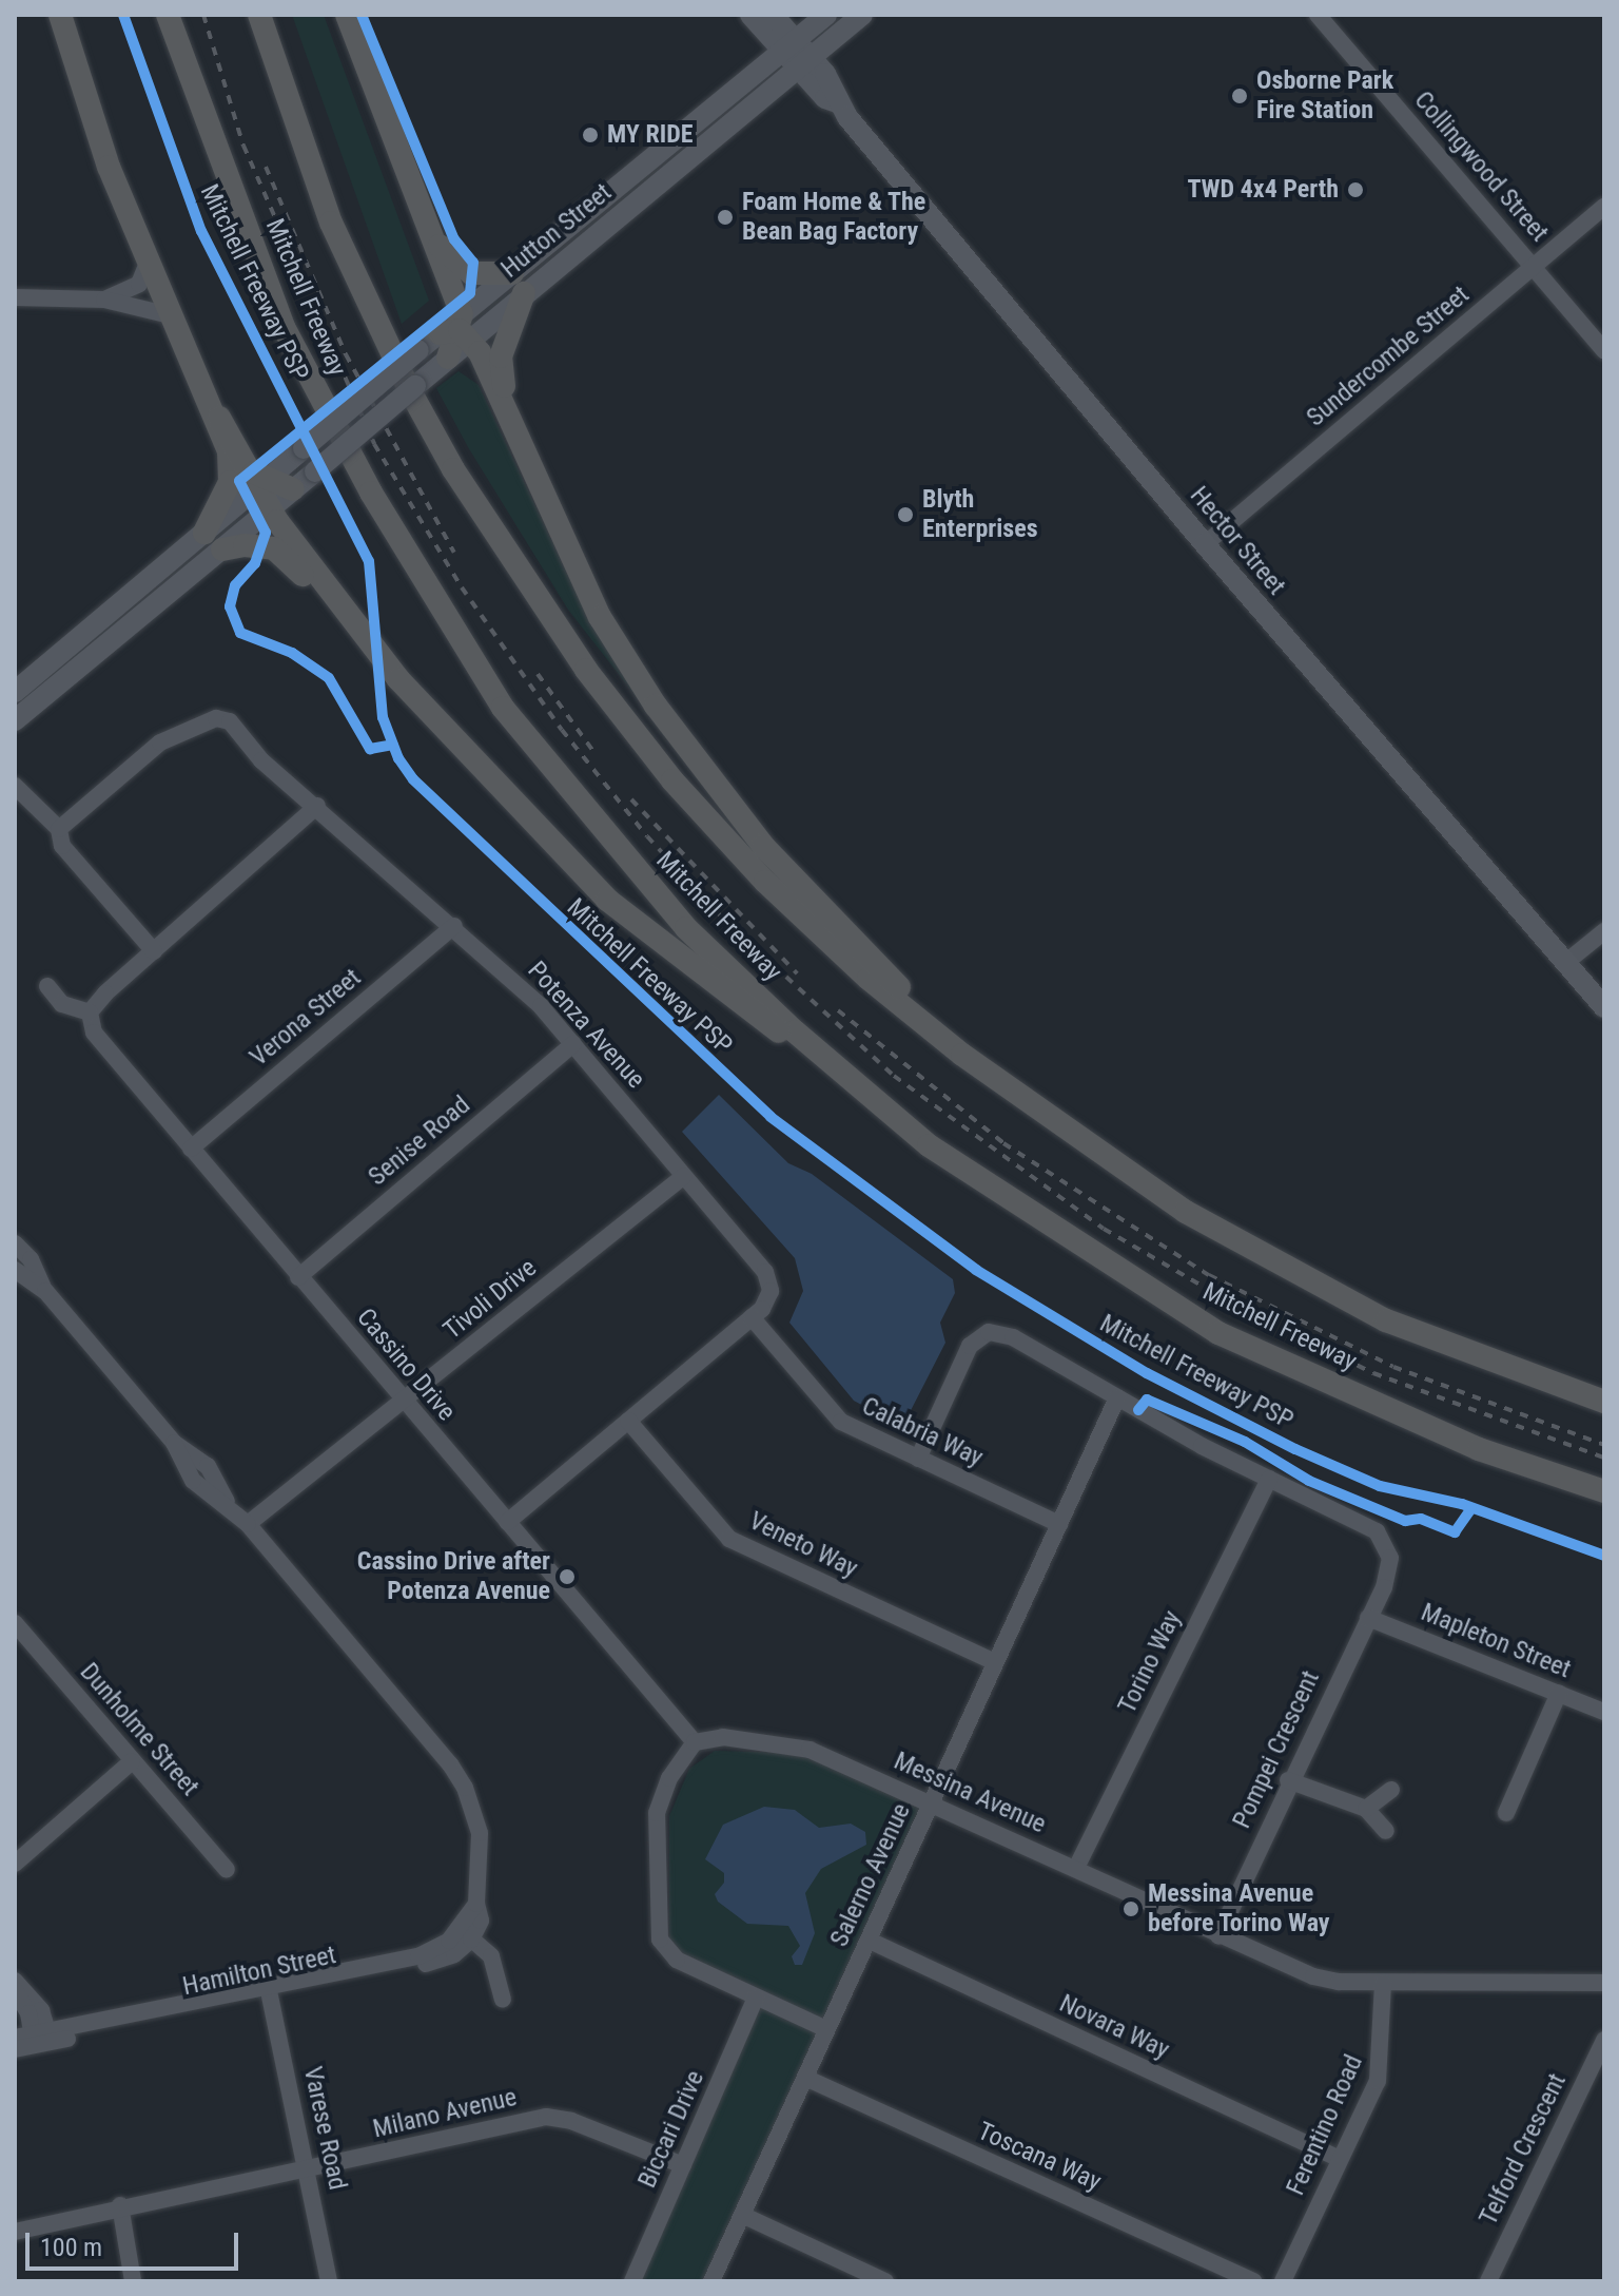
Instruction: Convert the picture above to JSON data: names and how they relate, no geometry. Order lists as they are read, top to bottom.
{
  "streets": {
    "highway": ["Mitchell Freeway"],
    "main road": ["Hutton Street", "Hector Street"],
    "street": [
      "Collingwood Street",
      "Sundercombe Street",
      "Verona Street",
      "Potenza Avenue",
      "Senise Road",
      "Tivoli Drive",
      "Cassino Drive",
      "Calabria Way",
      "Veneto Way",
      "Mapleton Street",
      "Torino Way",
      "Dunholme Street",
      "Pompei Crescent",
      "Messina Avenue",
      "Salerno Avenue",
      "Hamilton Street",
      "Novara Way",
      "Milano Avenue",
      "Ferentino Road",
      "Varese Road",
      "Biccari Drive",
      "Telford Crescent",
      "Toscana Way"
    ],
    "cycle path": ["Mitchell Freeway PSP"]
  },
  "crossings": [
    ["Collingwood Street", "Sundercombe Street"],
    ["Hutton Street", "Hector Street"],
    ["Sundercombe Street", "Hector Street"],
    ["Verona Street", "Potenza Avenue"],
    ["Verona Street", "Cassino Drive"],
    ["Potenza Avenue", "Senise Road"],
    ["Potenza Avenue", "Tivoli Drive"],
    ["Potenza Avenue", "Cassino Drive"],
    ["Potenza Avenue", "Calabria Way"],
    ["Potenza Avenue", "Veneto Way"],
    ["Senise Road", "Cassino Drive"],
    ["Tivoli Drive", "Cassino Drive"],
    ["Tivoli Drive", "Hamilton Street"],
    ["Cassino Drive", "Messina Avenue"],
    ["Calabria Way", "Pompei Crescent"],
    ["Calabria Way", "Salerno Avenue"],
    ["Veneto Way", "Salerno Avenue"],
    ["Mapleton Street", "Pompei Crescent"],
    ["Torino Way", "Pompei Crescent"],
    ["Torino Way", "Messina Avenue"],
    ["Pompei Crescent", "Messina Avenue"],
    ["Pompei Crescent", "Salerno Avenue"],
    ["Messina Avenue", "Salerno Avenue"],
    ["Messina Avenue", "Ferentino Road"],
    ["Salerno Avenue", "Novara Way"],
    ["Salerno Avenue", "Toscana Way"],
    ["Hamilton Street", "Varese Road"],
    ["Novara Way", "Ferentino Road"],
    ["Milano Avenue", "Varese Road"],
    ["Milano Avenue", "Biccari Drive"]
  ],
  "places": [
    "Osborne Park Fire Station",
    "MY RIDE",
    "TWD 4x4 Perth",
    "Foam Home & The Bean Bag Factory",
    "Blyth Enterprises",
    "Cassino Drive after Potenza Avenue",
    "Messina Avenue before Torino Way"
  ],
  "scale_bar": "100 m"
}
